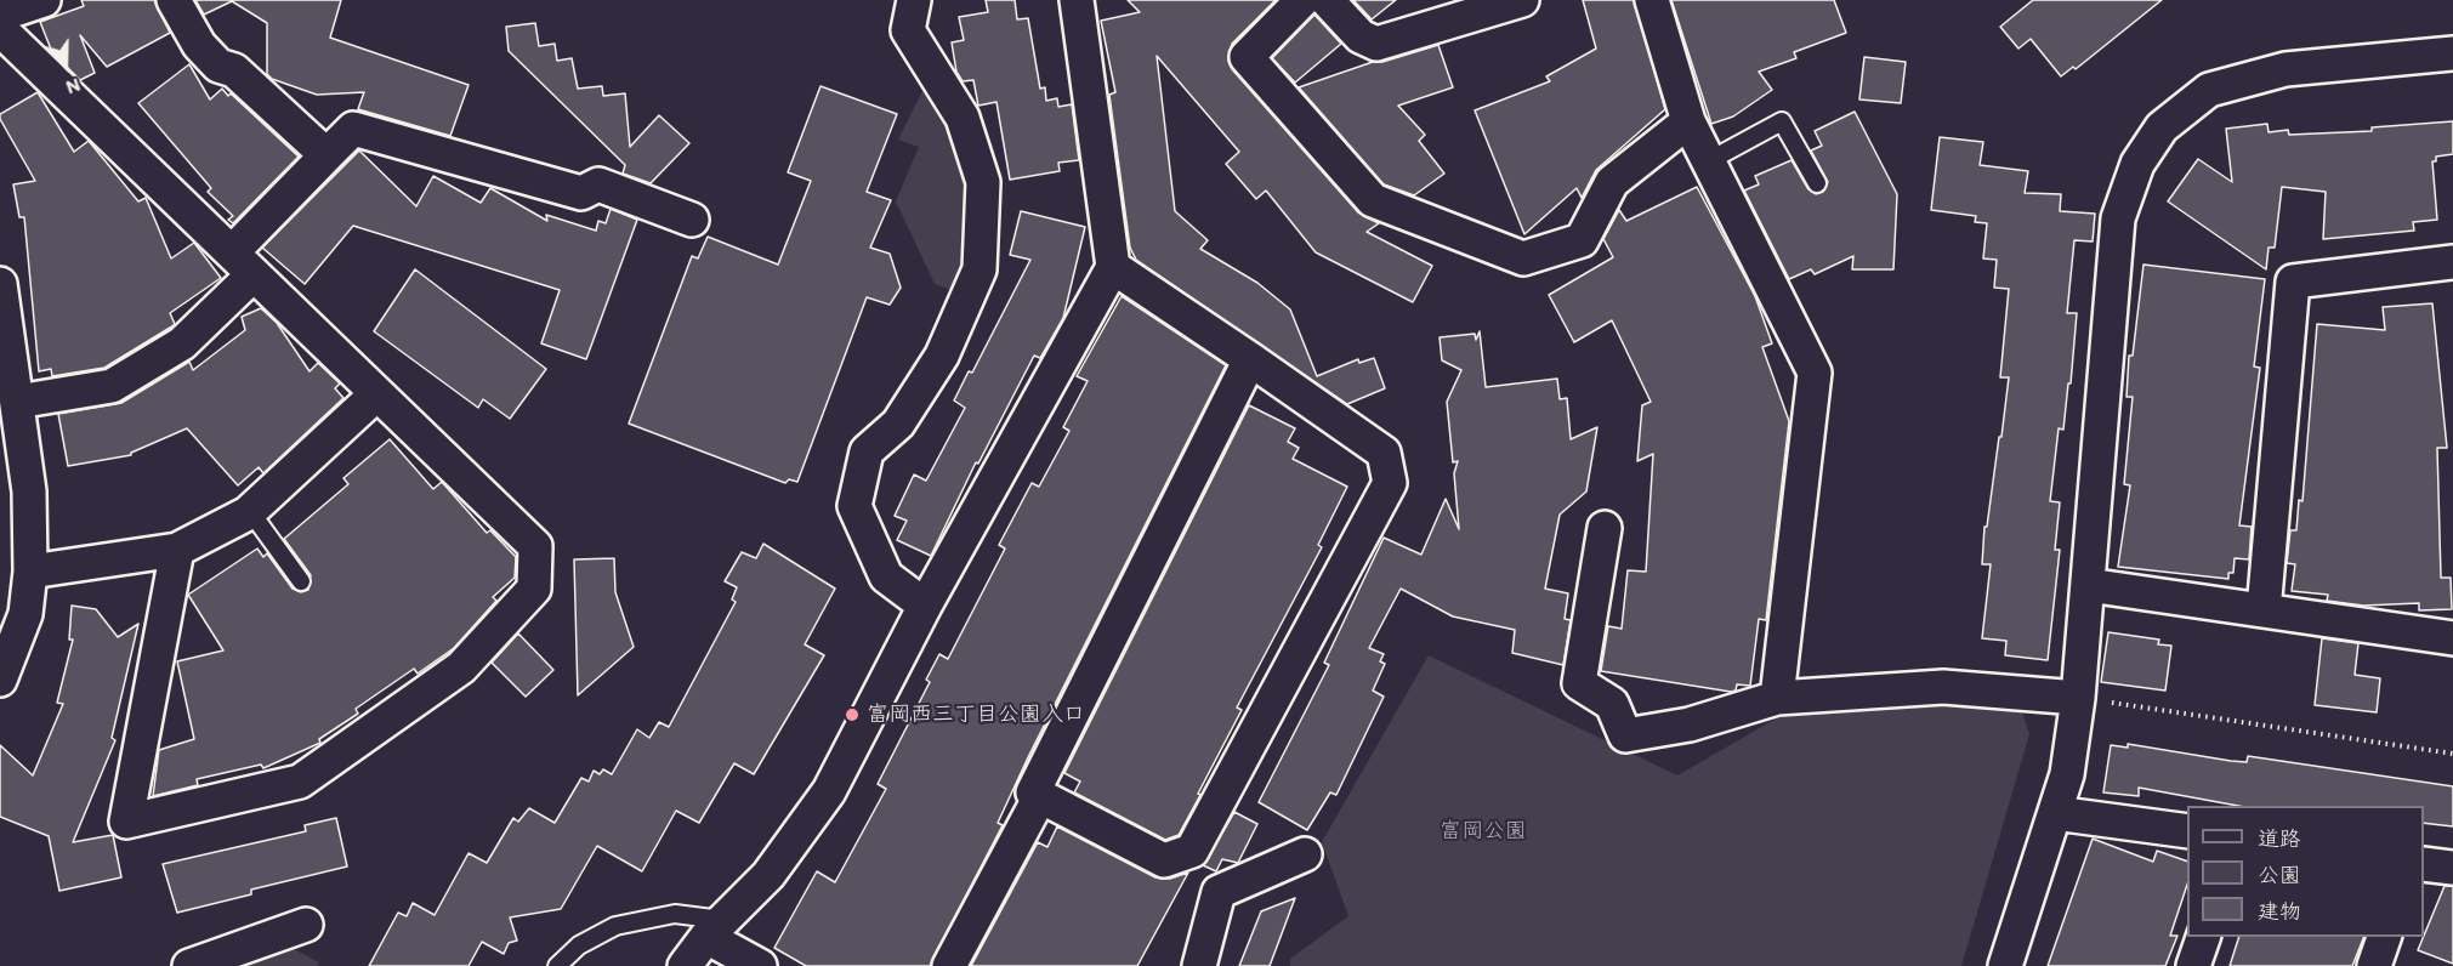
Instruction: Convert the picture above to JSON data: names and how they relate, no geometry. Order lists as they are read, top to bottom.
{
  "parks": ["富岡公園"],
  "places": ["富岡西三丁目公園入口"],
  "legend": ["道路", "公園", "建物"],
  "north": "bottom"
}
